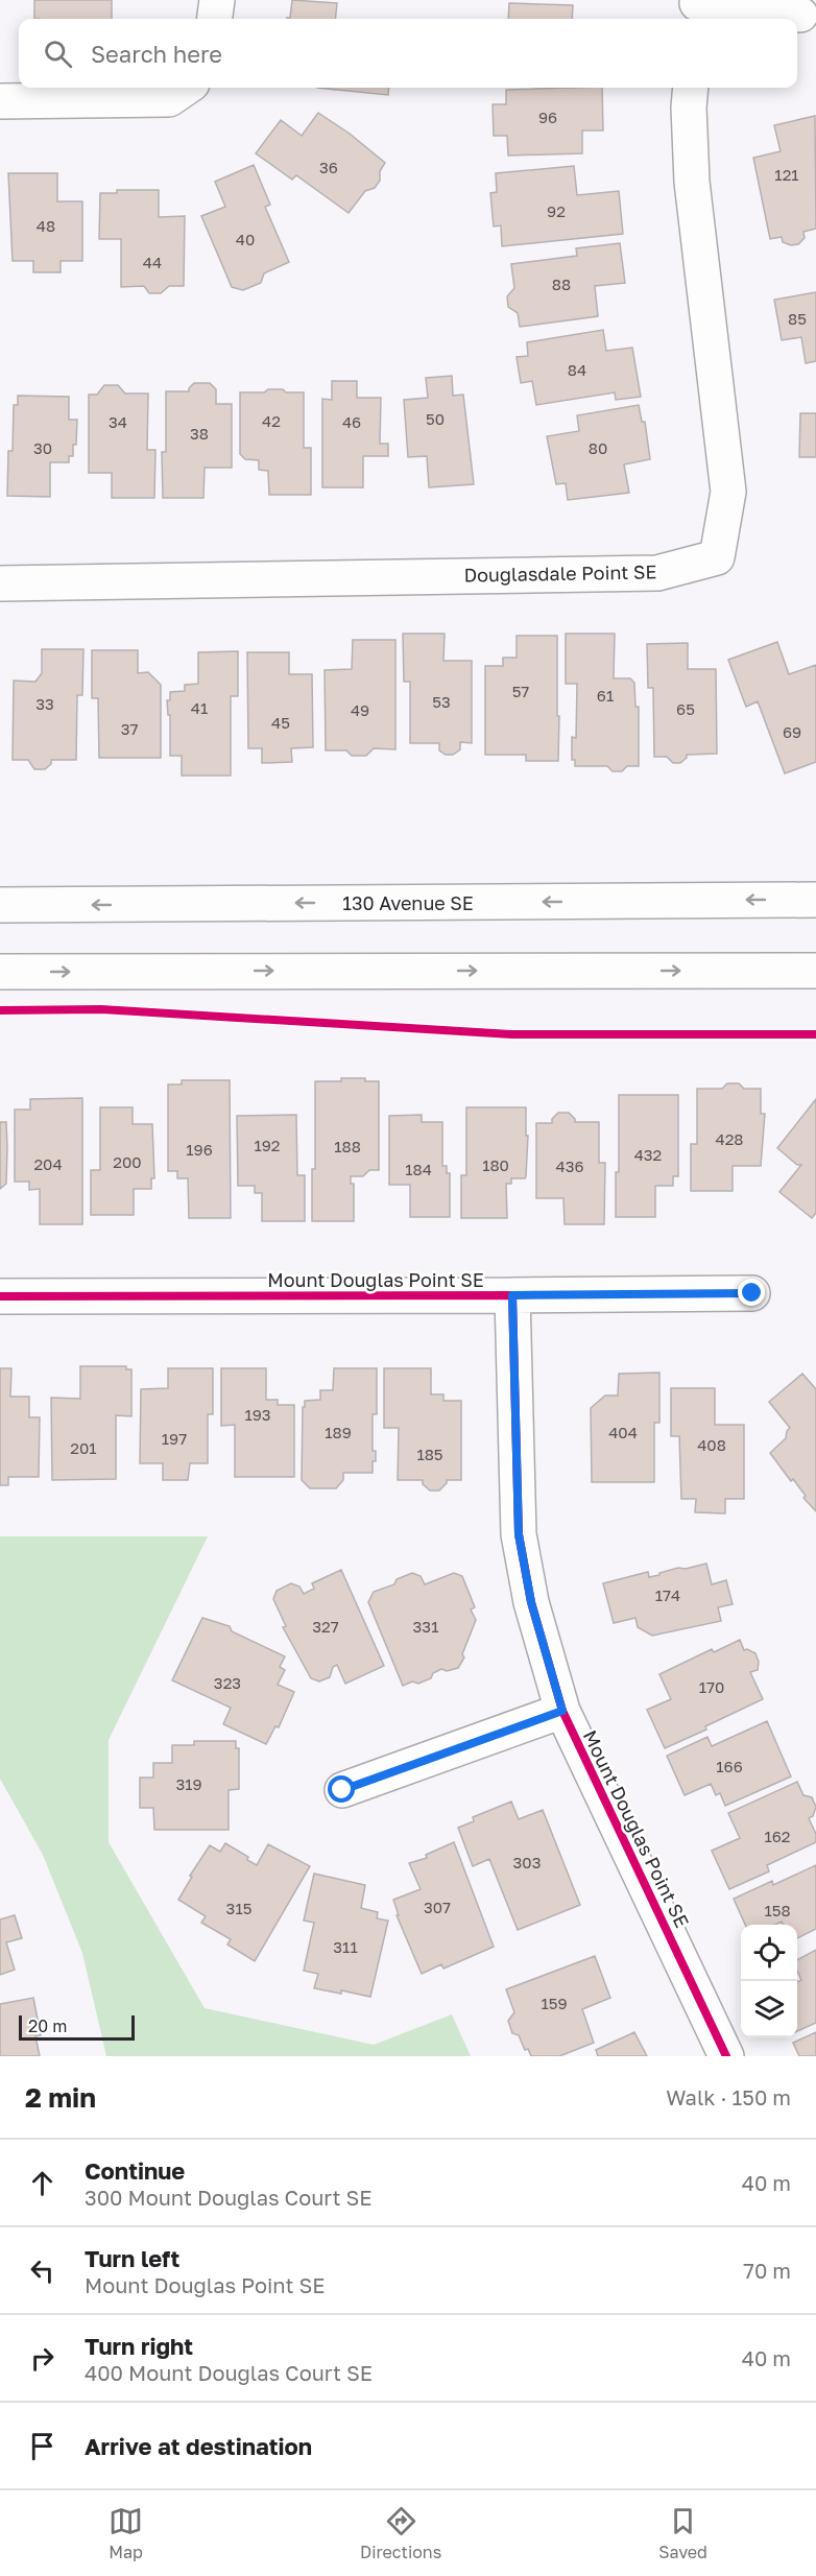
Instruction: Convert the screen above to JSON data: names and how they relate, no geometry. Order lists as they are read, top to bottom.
{
  "streets": {
    "street": ["Douglasdale Point SE", "130 Avenue SE", "Mount Douglas Point SE"]
  },
  "house_numbers": [
    "96",
    "36",
    "121",
    "92",
    "48",
    "40",
    "44",
    "88",
    "85",
    "84",
    "50",
    "42",
    "34",
    "46",
    "38",
    "30",
    "80",
    "57",
    "61",
    "53",
    "33",
    "41",
    "65",
    "49",
    "45",
    "37",
    "69",
    "428",
    "192",
    "188",
    "196",
    "432",
    "200",
    "204",
    "180",
    "436",
    "184",
    "193",
    "189",
    "404",
    "197",
    "408",
    "201",
    "185",
    "174",
    "327",
    "331",
    "323",
    "170",
    "166",
    "319",
    "162",
    "303",
    "307",
    "315",
    "158",
    "311",
    "159"
  ],
  "scale_bar": "20 m",
  "page": {
    "search": "Search here",
    "scale": "20 m",
    "heading": ["2 min", "Walk · 150 m"],
    "list": [
      ["Continue", "300 Mount Douglas Court SE", "40 m"],
      ["Turn left", "Mount Douglas Point SE", "70 m"],
      ["Turn right", "400 Mount Douglas Court SE", "40 m"],
      "Arrive at destination"
    ],
    "nav": ["Map", "Directions", "Saved"]
  }
}
